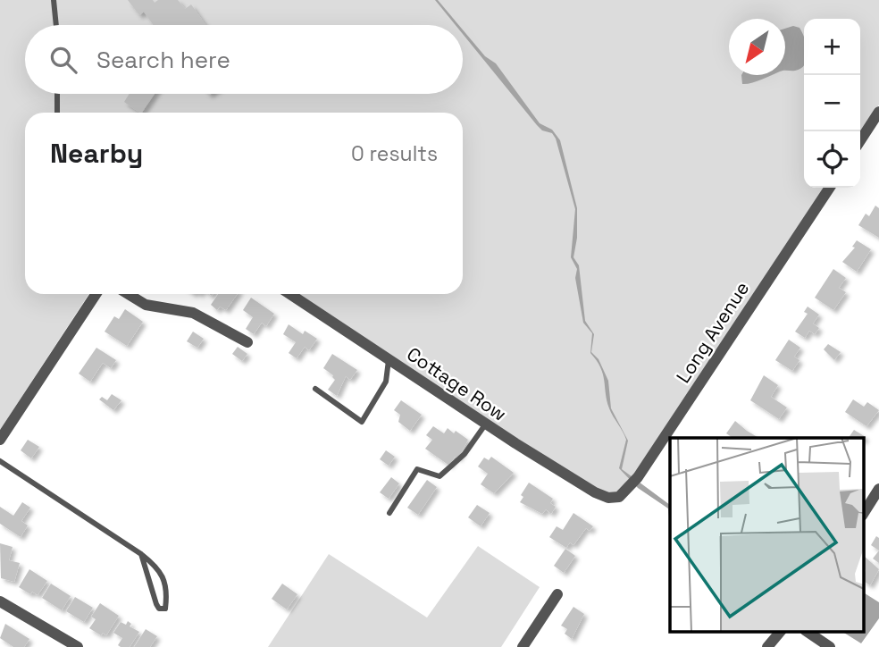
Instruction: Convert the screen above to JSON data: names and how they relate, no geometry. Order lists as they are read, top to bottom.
{
  "streets": {
    "street": ["Long Avenue", "Cottage Row"]
  },
  "crossings": [
    ["Long Avenue", "Cottage Row"]
  ],
  "north": "bottom left",
  "page": {
    "map_buttons": ["+", "−"],
    "search": "Search here",
    "heading": ["Nearby", "0 results"]
  }
}
